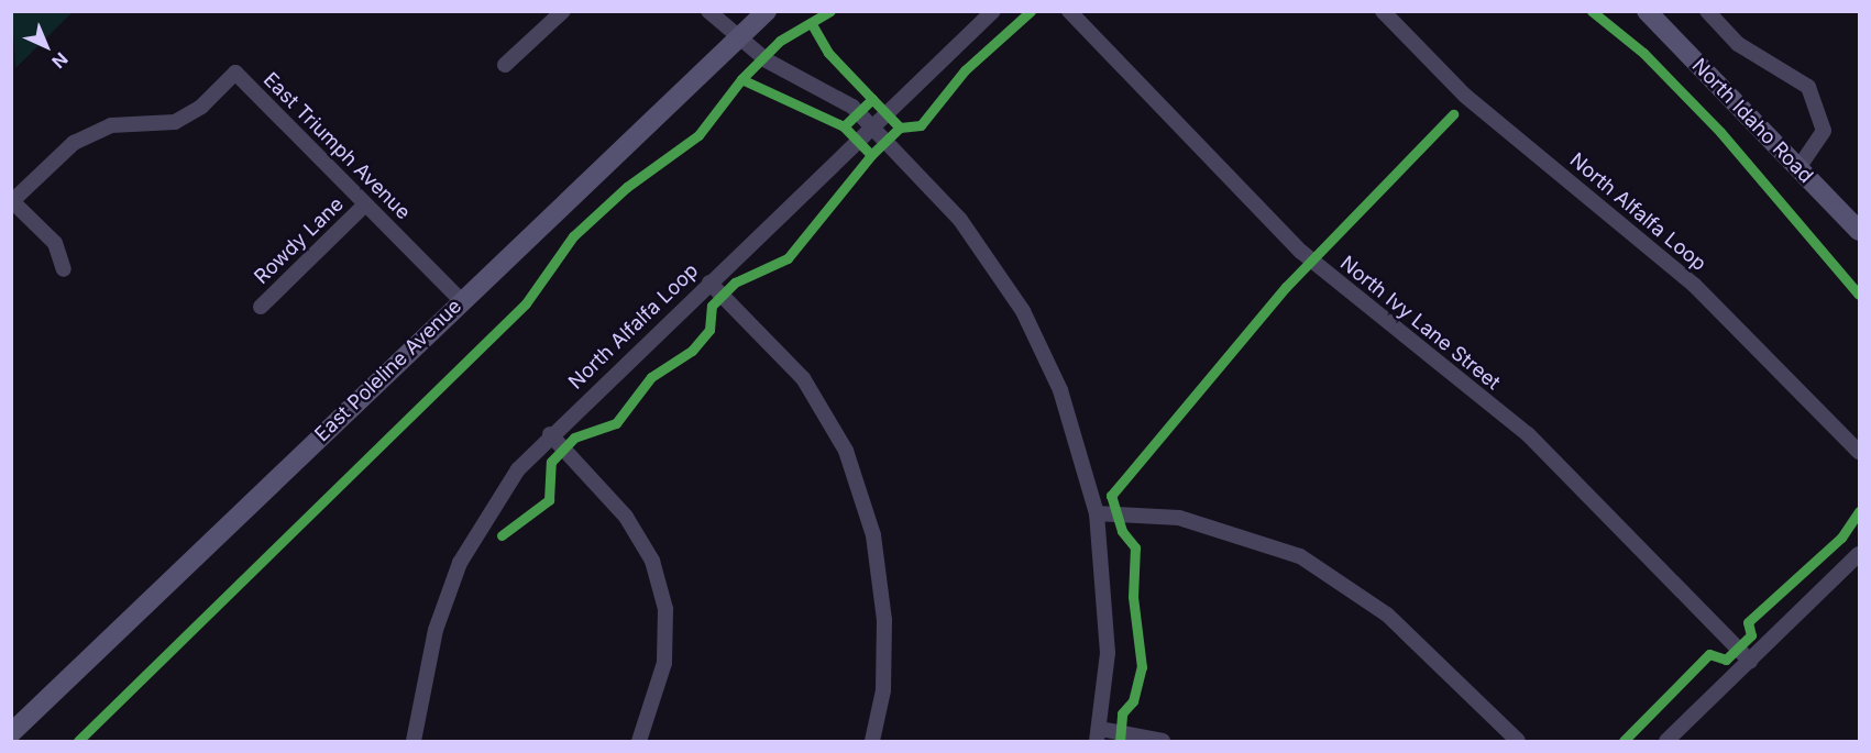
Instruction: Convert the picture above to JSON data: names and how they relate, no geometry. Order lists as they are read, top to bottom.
{
  "streets": {
    "main road": ["North Idaho Road", "East Poleline Avenue"],
    "street": [
      "East Triumph Avenue",
      "North Alfalfa Loop",
      "Rowdy Lane",
      "North Ivy Lane Street"
    ]
  },
  "crossings": [
    ["East Triumph Avenue", "Rowdy Lane"],
    ["East Triumph Avenue", "East Poleline Avenue"]
  ],
  "north": "bottom right"
}
